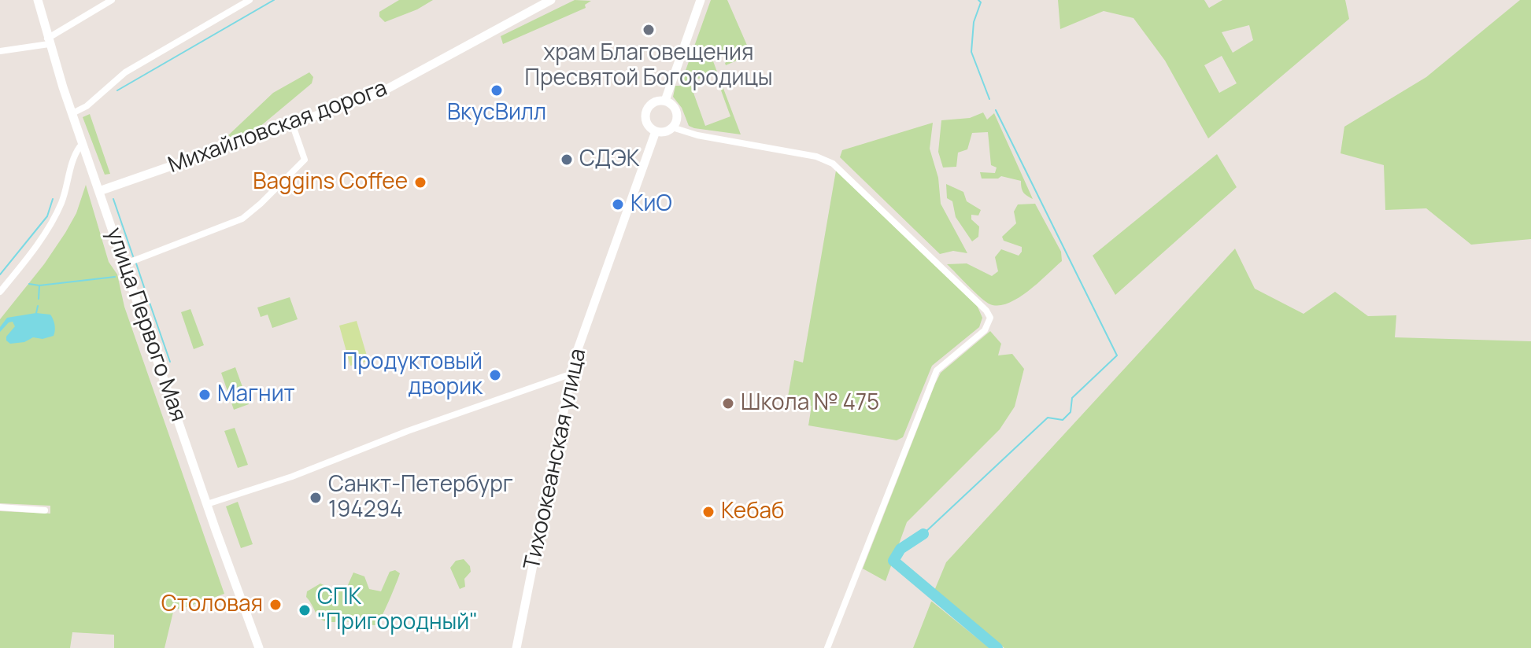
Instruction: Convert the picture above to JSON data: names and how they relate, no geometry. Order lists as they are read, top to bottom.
{
  "streets": {
    "street": ["Михайловская дорога", "улица Первого Мая", "Тихоокеанская улица"]
  },
  "crossings": [
    ["Михайловская дорога", "улица Первого Мая"]
  ],
  "places": [
    "храм Благовещения Пресвятой Богородицы",
    "ВкусВилл",
    "СДЭК",
    "Baggins Coffee",
    "КиО",
    "Продуктовый дворик",
    "Магнит",
    "Школа № 475",
    "Санкт-Петербург 194294",
    "Кебаб",
    "Столовая",
    "СПК \"Пригородный\""
  ]
}
